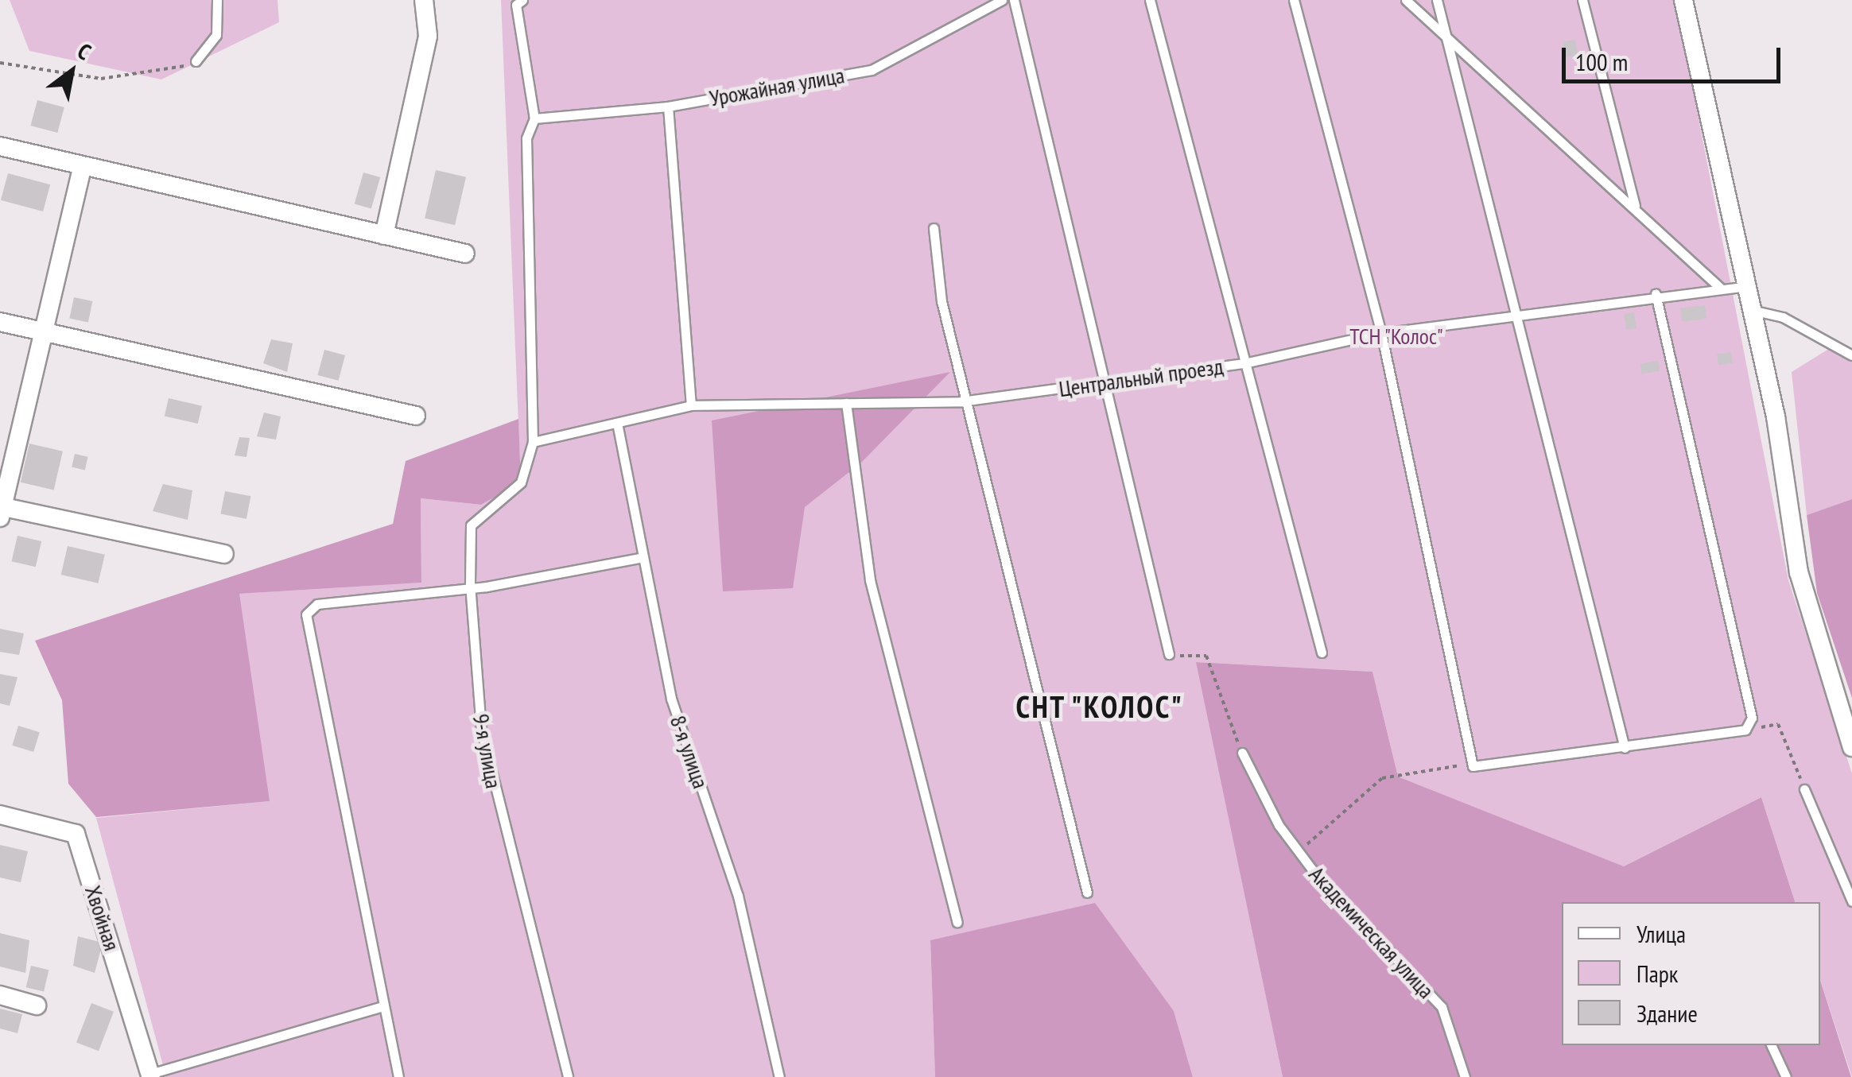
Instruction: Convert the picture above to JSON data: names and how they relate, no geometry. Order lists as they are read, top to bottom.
{
  "streets": {
    "street": ["Хвойная"],
    "lane": [
      "Урожайная улица",
      "Центральный проезд",
      "9-я улица",
      "8-я улица",
      "Академическая улица"
    ]
  },
  "crossings": [
    ["Урожайная улица", "9-я улица"],
    ["Центральный проезд", "9-я улица"],
    ["Центральный проезд", "8-я улица"]
  ],
  "districts": ["СНТ \"КОЛОС\""],
  "parks": ["ТСН \"Колос\""],
  "legend": ["Улица", "Парк", "Здание"],
  "scale_bar": "100 m",
  "north": "top right"
}
